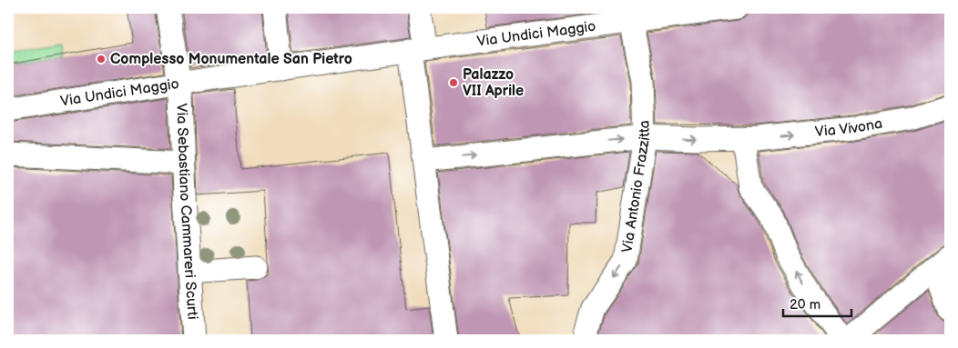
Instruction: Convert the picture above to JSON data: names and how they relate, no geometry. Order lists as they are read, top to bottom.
{
  "streets": {
    "street": [
      "Via Undici Maggio",
      "Via Vivona",
      "Via Antonio Frazzitta",
      "Via Sebastiano Cammareri Scurti"
    ]
  },
  "crossings": [
    ["Via Undici Maggio", "Via Antonio Frazzitta"],
    ["Via Undici Maggio", "Via Sebastiano Cammareri Scurti"],
    ["Via Vivona", "Via Antonio Frazzitta"]
  ],
  "one_way": ["Via Vivona"],
  "places": ["Complesso Monumentale San Pietro", "Palazzo VII Aprile"],
  "scale_bar": "20 m"
}
